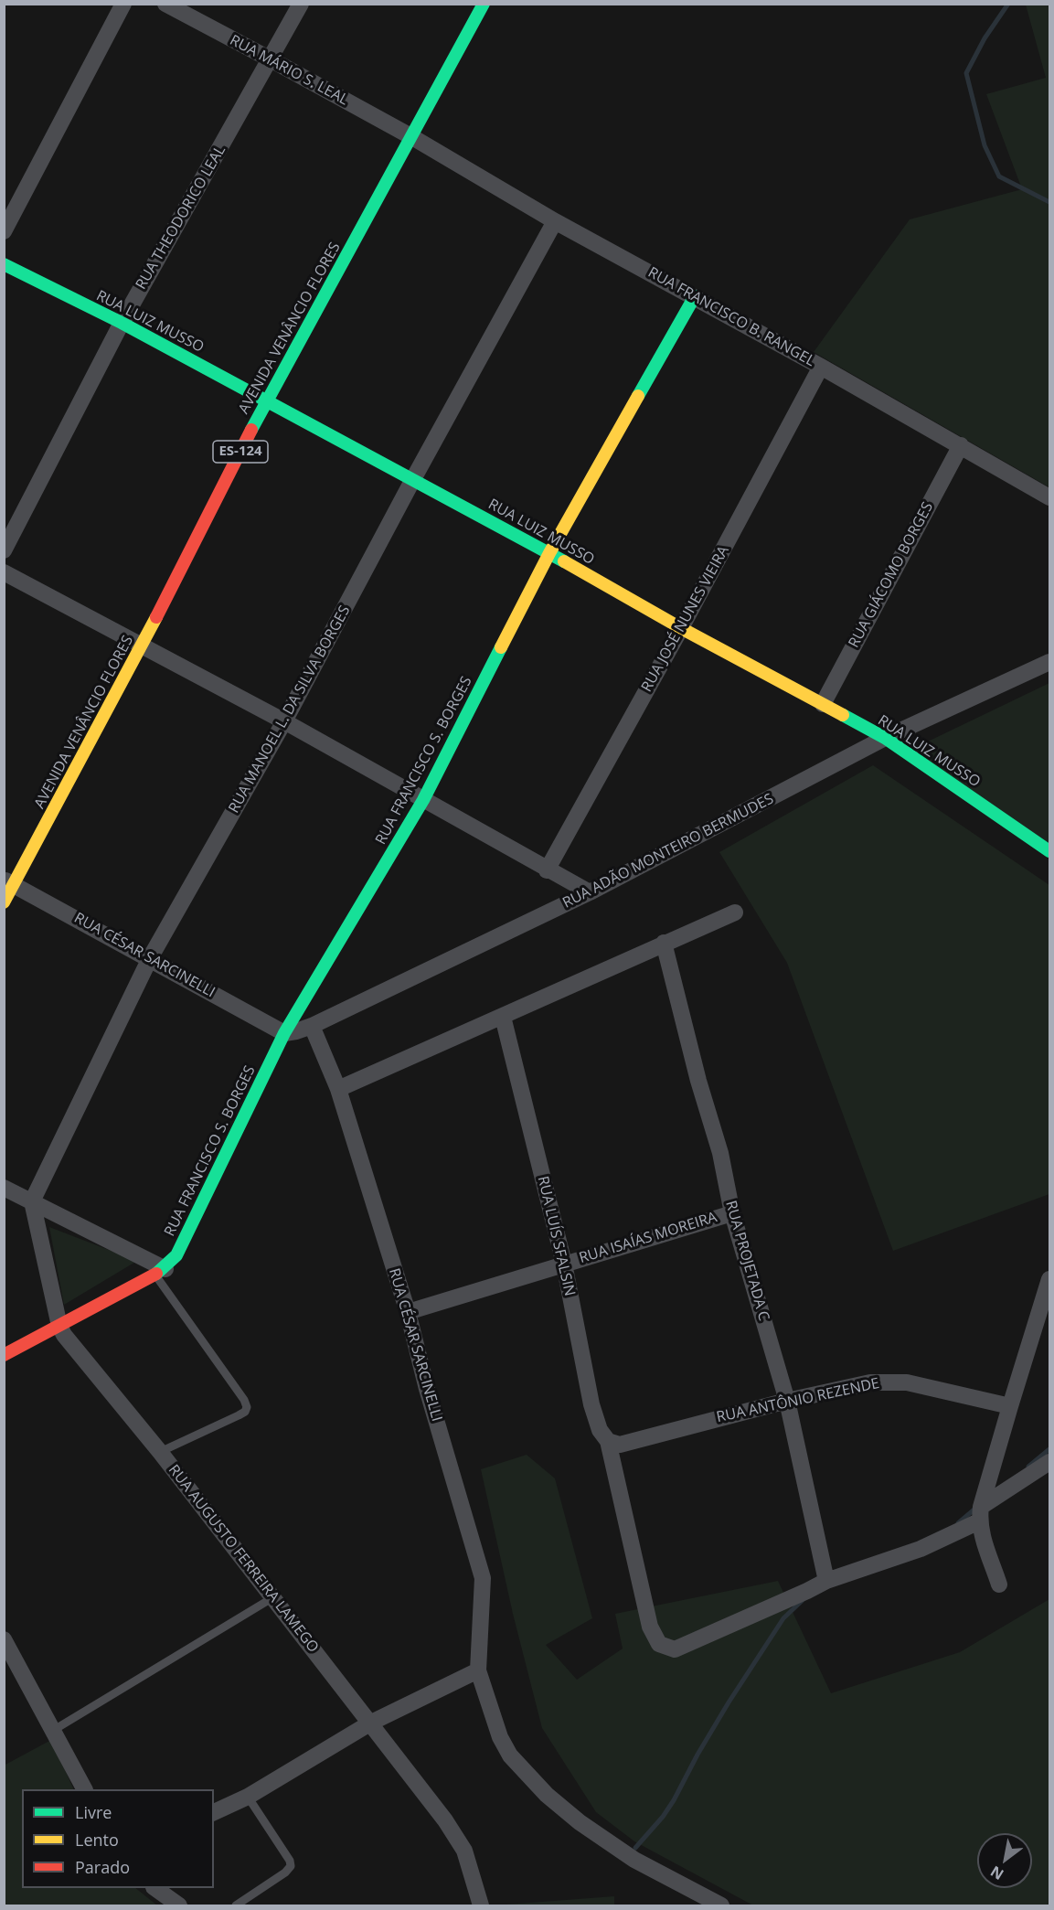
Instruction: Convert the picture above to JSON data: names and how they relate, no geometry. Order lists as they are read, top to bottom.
{
  "streets": {
    "street": [
      "RUA MÁRIO S. LEAL",
      "RUA THEODORICO LEAL",
      "RUA FRANCISCO B. RANGEL",
      "RUA LUIZ MUSSO",
      "AVENIDA VENÂNCIO FLORES",
      "ES-124",
      "RUA GIÁCOMO BORGES",
      "RUA JOSÉ NUNES VIEIRA",
      "RUA MANOEL L. DA SILVA BORGES",
      "RUA FRANCISCO S. BORGES",
      "RUA ADÃO MONTEIRO BERMUDES",
      "RUA CÉSAR SARCINELLI",
      "RUA LUÍS SFALSIN",
      "RUA ISAÍAS MOREIRA",
      "RUA PROJETADA C",
      "RUA ANTÔNIO REZENDE",
      "RUA AUGUSTO FERREIRA LAMEGO"
    ]
  },
  "crossings": [
    ["RUA MÁRIO S. LEAL", "RUA THEODORICO LEAL"],
    ["RUA MÁRIO S. LEAL", "RUA FRANCISCO B. RANGEL"],
    ["RUA MÁRIO S. LEAL", "AVENIDA VENÂNCIO FLORES"],
    ["RUA THEODORICO LEAL", "RUA LUIZ MUSSO"],
    ["RUA FRANCISCO B. RANGEL", "AVENIDA VENÂNCIO FLORES"],
    ["RUA FRANCISCO B. RANGEL", "RUA GIÁCOMO BORGES"],
    ["RUA FRANCISCO B. RANGEL", "RUA JOSÉ NUNES VIEIRA"],
    ["RUA FRANCISCO B. RANGEL", "RUA MANOEL L. DA SILVA BORGES"],
    ["RUA FRANCISCO B. RANGEL", "RUA FRANCISCO S. BORGES"],
    ["RUA LUIZ MUSSO", "AVENIDA VENÂNCIO FLORES"],
    ["RUA LUIZ MUSSO", "RUA GIÁCOMO BORGES"],
    ["RUA LUIZ MUSSO", "RUA JOSÉ NUNES VIEIRA"],
    ["RUA LUIZ MUSSO", "RUA MANOEL L. DA SILVA BORGES"],
    ["RUA LUIZ MUSSO", "RUA FRANCISCO S. BORGES"],
    ["RUA LUIZ MUSSO", "RUA ADÃO MONTEIRO BERMUDES"],
    ["AVENIDA VENÂNCIO FLORES", "RUA CÉSAR SARCINELLI"],
    ["RUA MANOEL L. DA SILVA BORGES", "RUA CÉSAR SARCINELLI"],
    ["RUA MANOEL L. DA SILVA BORGES", "RUA AUGUSTO FERREIRA LAMEGO"],
    ["RUA FRANCISCO S. BORGES", "RUA ADÃO MONTEIRO BERMUDES"],
    ["RUA FRANCISCO S. BORGES", "RUA CÉSAR SARCINELLI"],
    ["RUA ADÃO MONTEIRO BERMUDES", "RUA CÉSAR SARCINELLI"],
    ["RUA CÉSAR SARCINELLI", "RUA ISAÍAS MOREIRA"],
    ["RUA LUÍS SFALSIN", "RUA ISAÍAS MOREIRA"],
    ["RUA LUÍS SFALSIN", "RUA PROJETADA C"],
    ["RUA LUÍS SFALSIN", "RUA ANTÔNIO REZENDE"],
    ["RUA ISAÍAS MOREIRA", "RUA PROJETADA C"],
    ["RUA PROJETADA C", "RUA ANTÔNIO REZENDE"]
  ],
  "legend": ["Livre", "Lento", "Parado"],
  "north": "bottom left"
}
